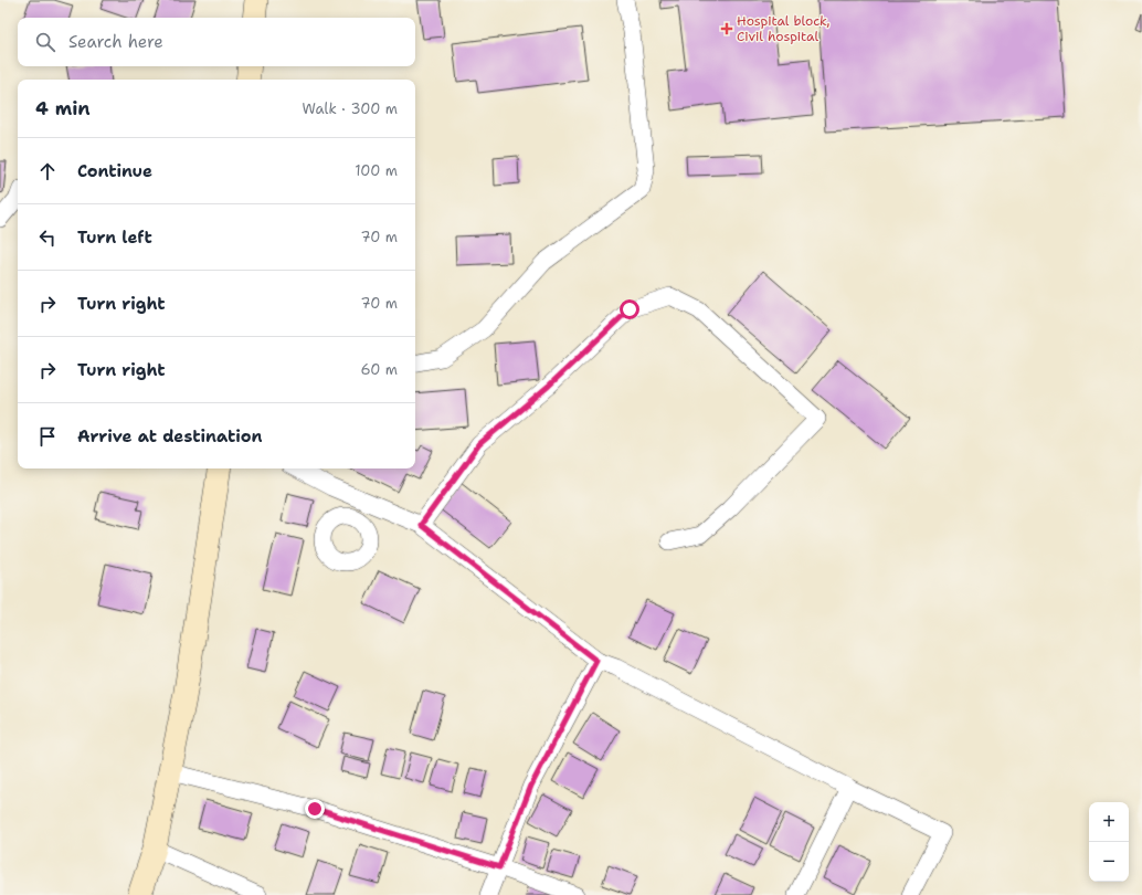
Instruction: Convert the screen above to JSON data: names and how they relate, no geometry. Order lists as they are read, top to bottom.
{
  "places": {
    "health": ["Hospital block, Civil hospital"]
  },
  "page": {
    "search": "Search here",
    "heading": ["4 min", "Walk · 300 m"],
    "list": [
      ["Continue", "100 m"],
      ["Turn left", "70 m"],
      ["Turn right", "70 m"],
      ["Turn right", "60 m"],
      "Arrive at destination"
    ],
    "map_buttons": ["+", "−"]
  }
}
